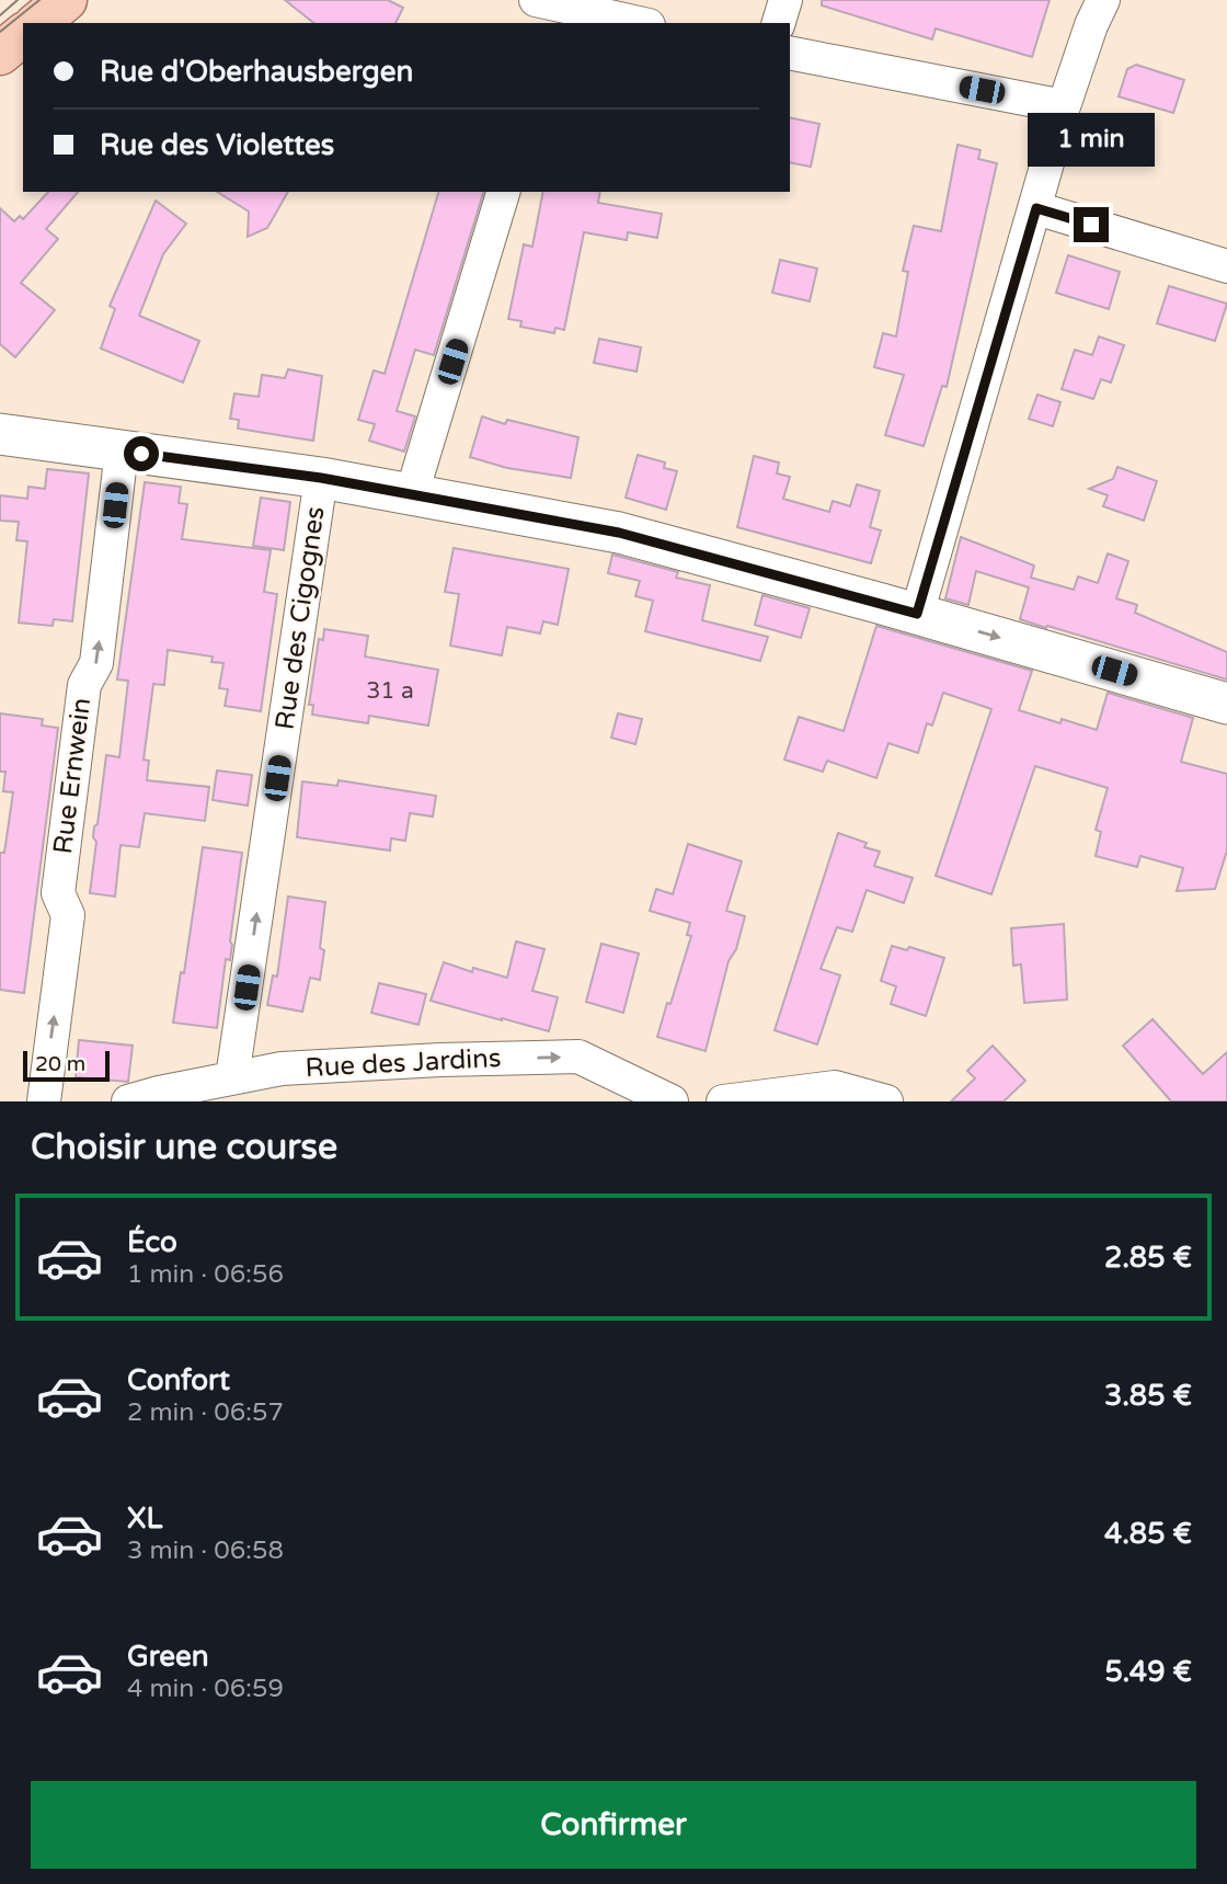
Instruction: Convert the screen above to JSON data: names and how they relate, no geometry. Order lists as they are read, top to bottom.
{
  "streets": {
    "street": ["Rue des Cigognes", "Rue Ernwein", "Rue des Jardins"]
  },
  "crossings": [
    ["Rue des Cigognes", "Rue des Jardins"]
  ],
  "one_way": ["Rue des Cigognes", "Rue Ernwein", "Rue des Jardins"],
  "house_numbers": ["31 a"],
  "scale_bar": "20 m",
  "page": {
    "banner": ["Rue d'Oberhausbergen", "Rue des Violettes"],
    "bubble": "1 min",
    "scale": "20 m",
    "heading": "Choisir une course",
    "list": [
      {
        "name": "Éco",
        "note": "1 min · 06:56",
        "value": "2.85 €"
      },
      {
        "name": "Confort",
        "note": "2 min · 06:57",
        "value": "3.85 €"
      },
      {
        "name": "XL",
        "note": "3 min · 06:58",
        "value": "4.85 €"
      },
      {
        "name": "Green",
        "note": "4 min · 06:59",
        "value": "5.49 €"
      }
    ],
    "buttons": "Confirmer"
  }
}
